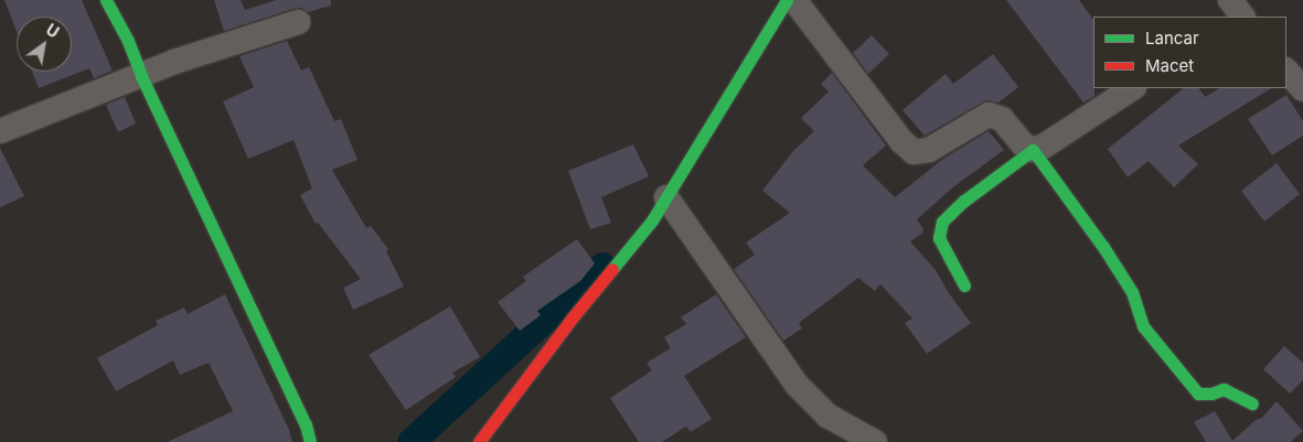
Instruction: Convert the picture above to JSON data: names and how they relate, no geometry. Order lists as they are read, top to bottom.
{
  "legend": ["Lancar", "Macet"],
  "north": "top right"
}
